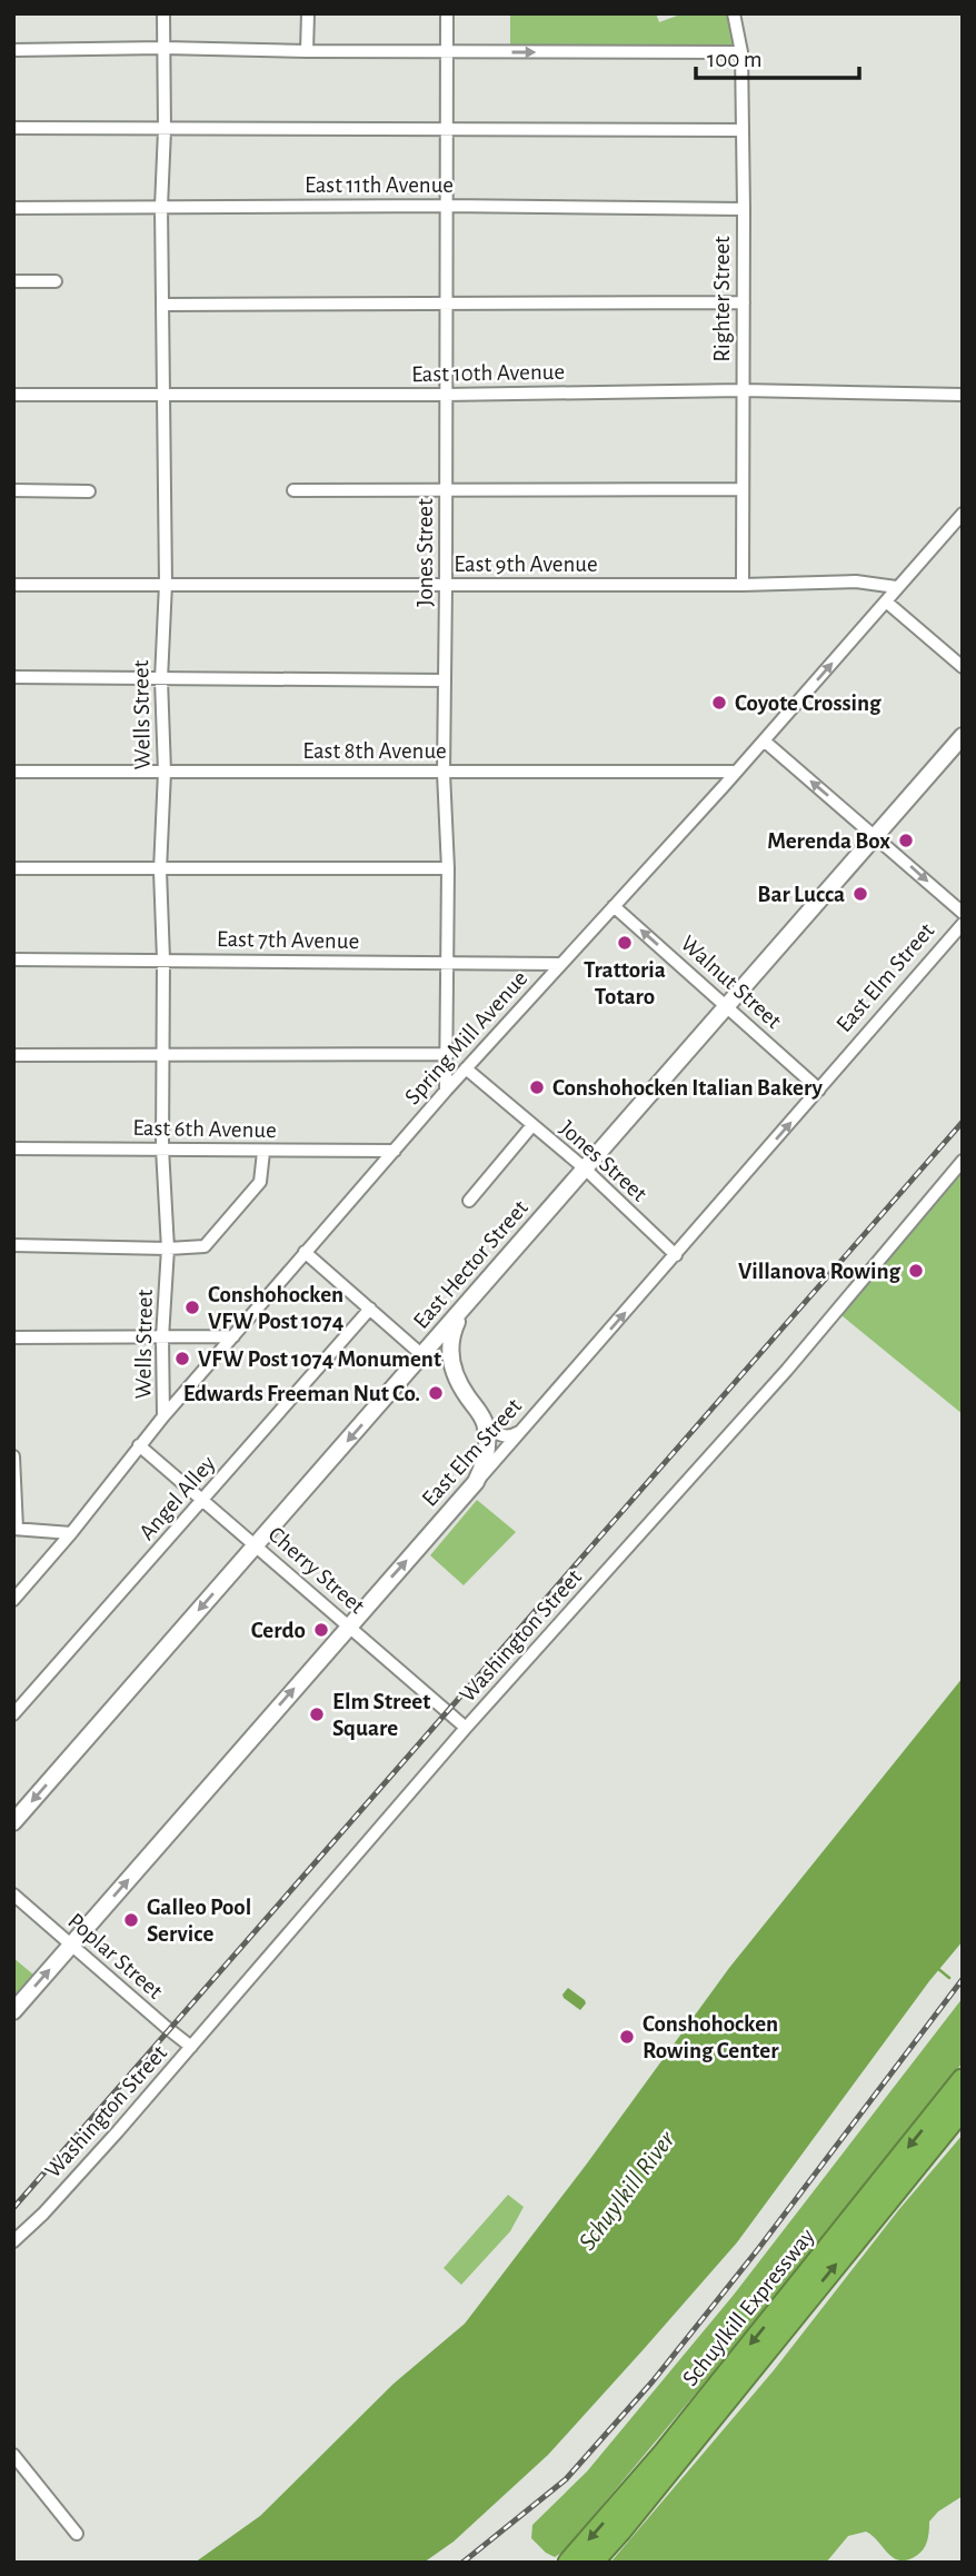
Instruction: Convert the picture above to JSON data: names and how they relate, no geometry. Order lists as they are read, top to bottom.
{
  "streets": {
    "highway": ["Schuylkill Expressway"],
    "main road": ["East Elm Street", "East Hector Street"],
    "street": [
      "East 11th Avenue",
      "Righter Street",
      "East 10th Avenue",
      "Jones Street",
      "East 9th Avenue",
      "Wells Street",
      "East 8th Avenue",
      "East 7th Avenue",
      "Walnut Street",
      "Spring Mill Avenue",
      "East 6th Avenue",
      "Angel Alley",
      "Cherry Street",
      "Washington Street",
      "Poplar Street"
    ]
  },
  "crossings": [
    ["East 11th Avenue", "Righter Street"],
    ["East 11th Avenue", "Jones Street"],
    ["East 11th Avenue", "Wells Street"],
    ["Righter Street", "East 10th Avenue"],
    ["Righter Street", "East 9th Avenue"],
    ["East 10th Avenue", "Jones Street"],
    ["East 10th Avenue", "Wells Street"],
    ["Jones Street", "East 9th Avenue"],
    ["Jones Street", "East 8th Avenue"],
    ["Jones Street", "East 7th Avenue"],
    ["Jones Street", "East Elm Street"],
    ["Jones Street", "Spring Mill Avenue"],
    ["Jones Street", "East Hector Street"],
    ["East 9th Avenue", "Wells Street"],
    ["East 9th Avenue", "Spring Mill Avenue"],
    ["Wells Street", "East 8th Avenue"],
    ["Wells Street", "East 7th Avenue"],
    ["Wells Street", "Spring Mill Avenue"],
    ["Wells Street", "East 6th Avenue"],
    ["East 8th Avenue", "Spring Mill Avenue"],
    ["East 7th Avenue", "Spring Mill Avenue"],
    ["East Elm Street", "Walnut Street"],
    ["East Elm Street", "Cherry Street"],
    ["East Elm Street", "Poplar Street"],
    ["Walnut Street", "Spring Mill Avenue"],
    ["Walnut Street", "East Hector Street"],
    ["Spring Mill Avenue", "East 6th Avenue"],
    ["Spring Mill Avenue", "Cherry Street"],
    ["East Hector Street", "Cherry Street"],
    ["Angel Alley", "Cherry Street"],
    ["Cherry Street", "Washington Street"],
    ["Washington Street", "Poplar Street"]
  ],
  "one_way": ["East Elm Street", "Walnut Street", "East Hector Street"],
  "water": ["Schuylkill River"],
  "places": [
    "Coyote Crossing",
    "Merenda Box",
    "Bar Lucca",
    "Trattoria Totaro",
    "Conshohocken Italian Bakery",
    "Villanova Rowing",
    "Conshohocken VFW Post 1074",
    "VFW Post 1074 Monument",
    "Edwards Freeman Nut Co.",
    "Cerdo",
    "Elm Street Square",
    "Galleo Pool Service",
    "Conshohocken Rowing Center"
  ],
  "scale_bar": "100 m"
}
